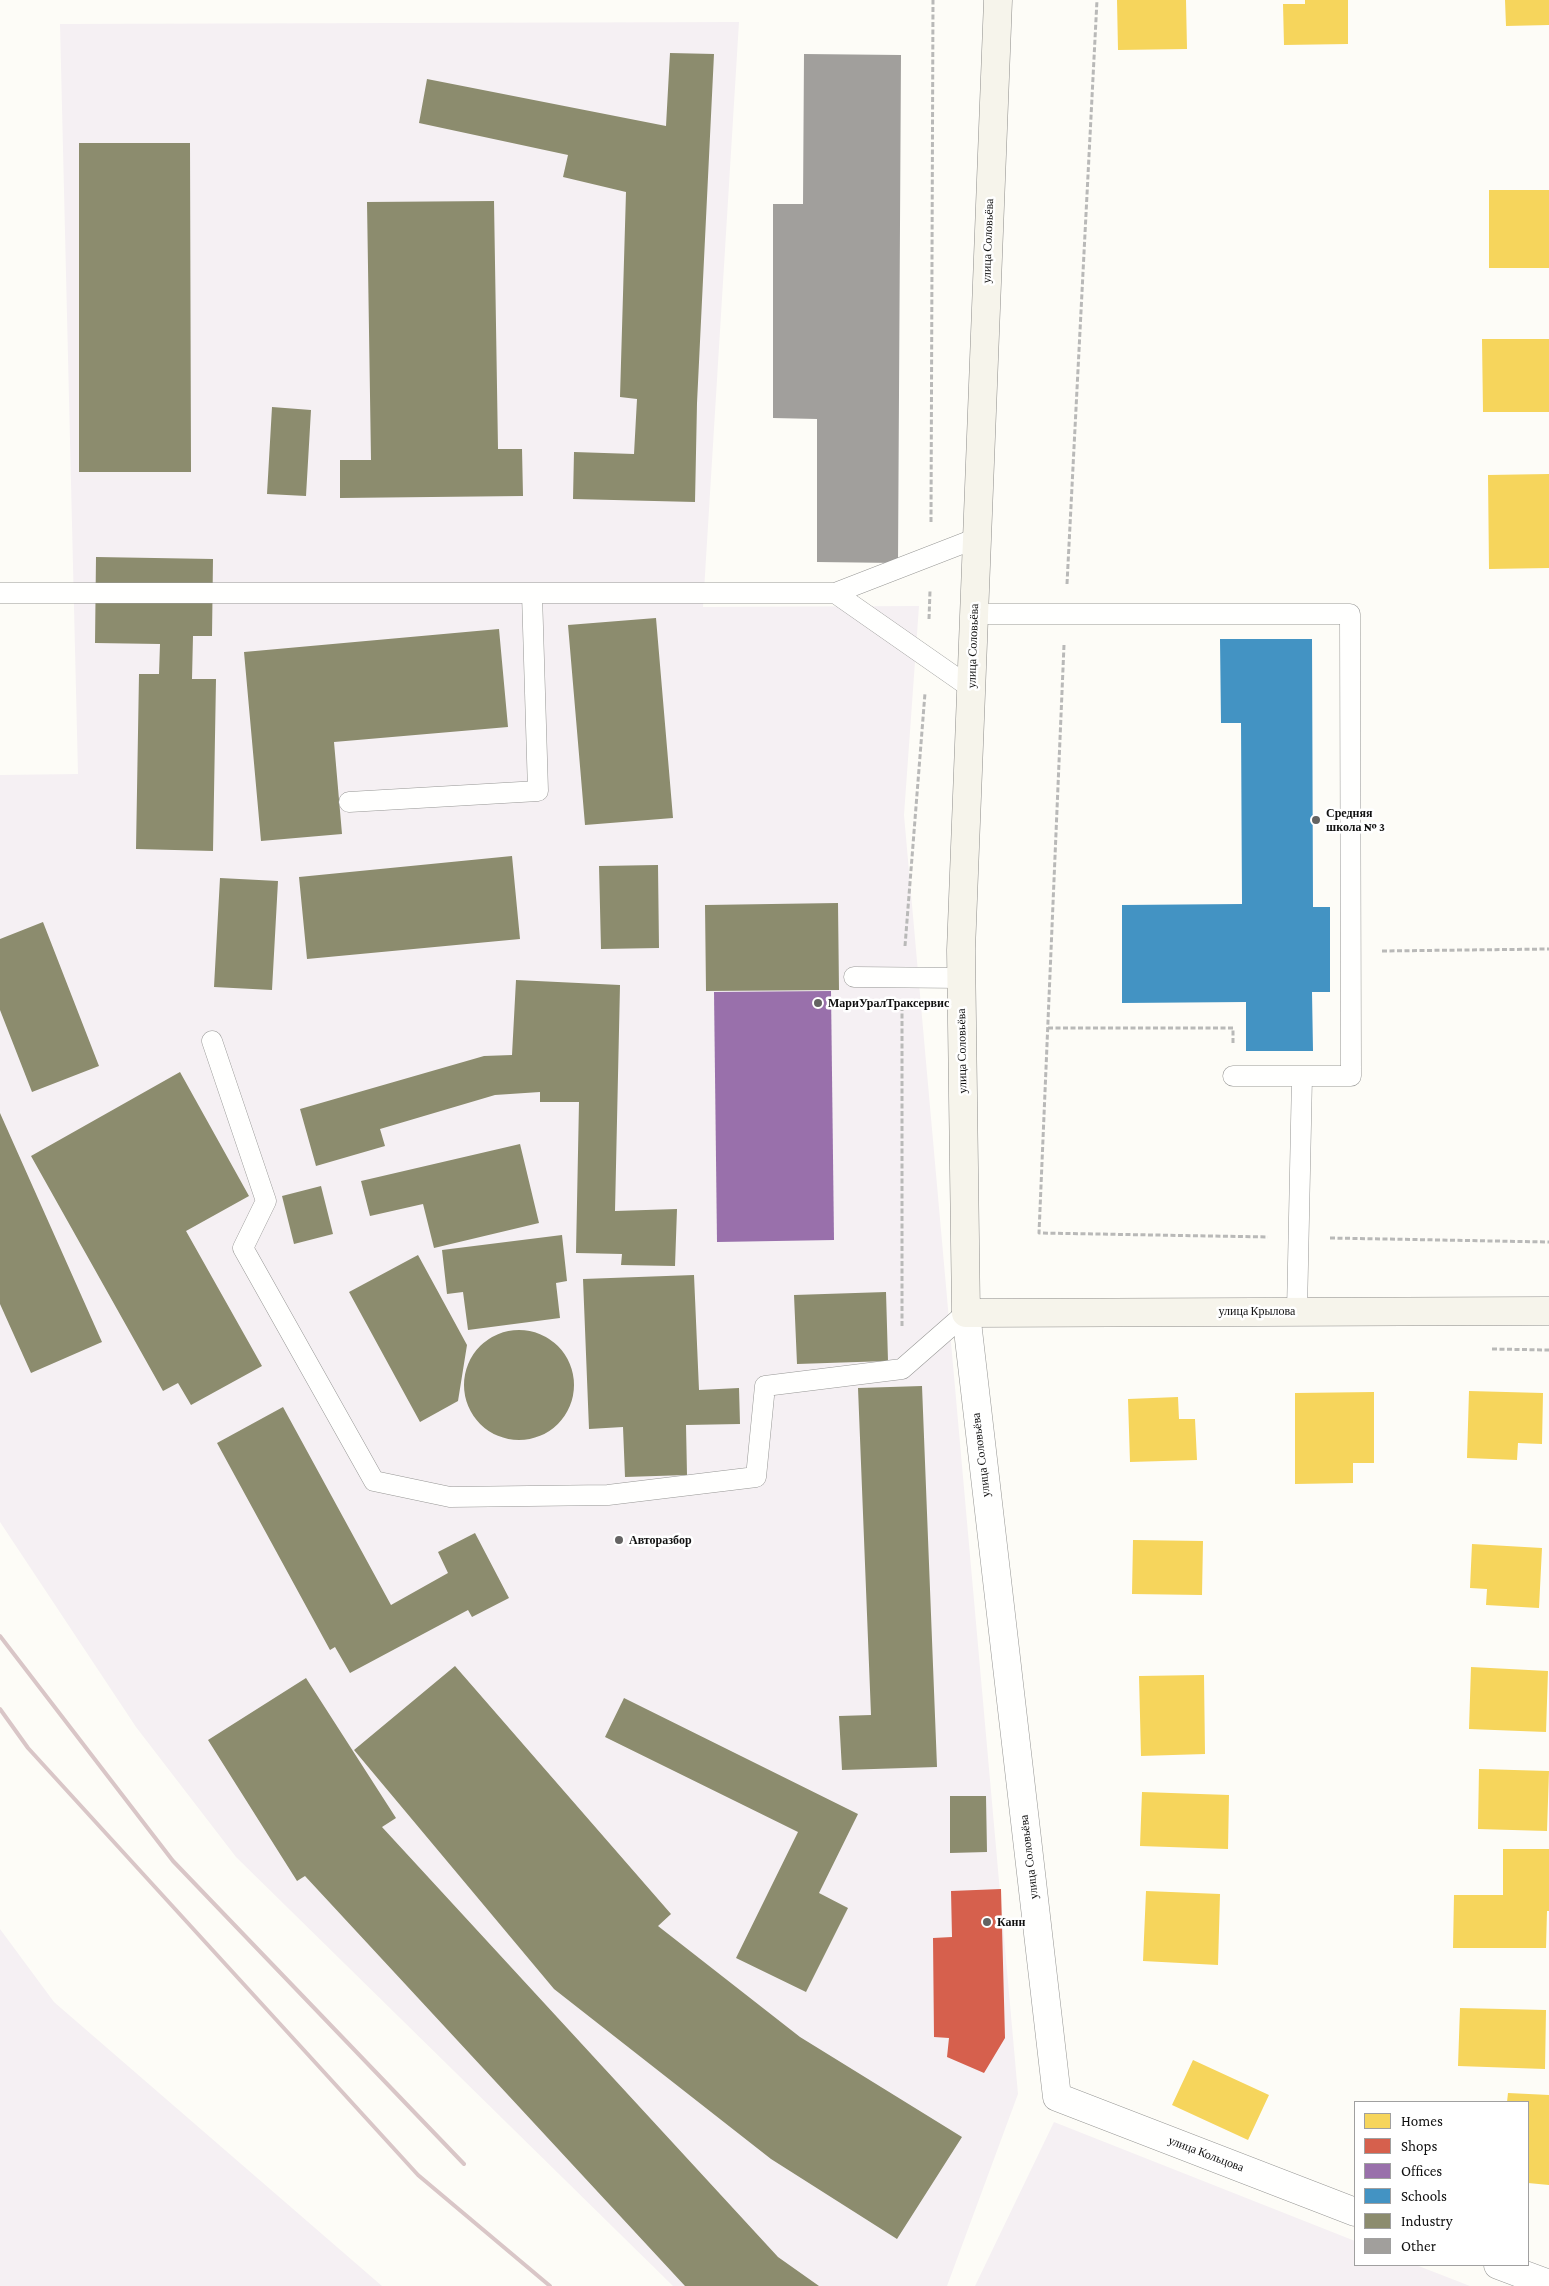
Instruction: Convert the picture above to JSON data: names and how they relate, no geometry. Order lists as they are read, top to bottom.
{
  "streets": {
    "main road": ["улица Соловьёва", "улица Крылова"],
    "street": ["улица Кольцова"]
  },
  "crossings": [
    ["улица Соловьёва", "улица Крылова"],
    ["улица Соловьёва", "улица Кольцова"]
  ],
  "places": [
    "Средняя школа № 3",
    "МариУралТраксервис",
    "Авторазбор",
    "Канн"
  ],
  "legend": [
    "Homes",
    "Shops",
    "Offices",
    "Schools",
    "Industry",
    "Other"
  ]
}
